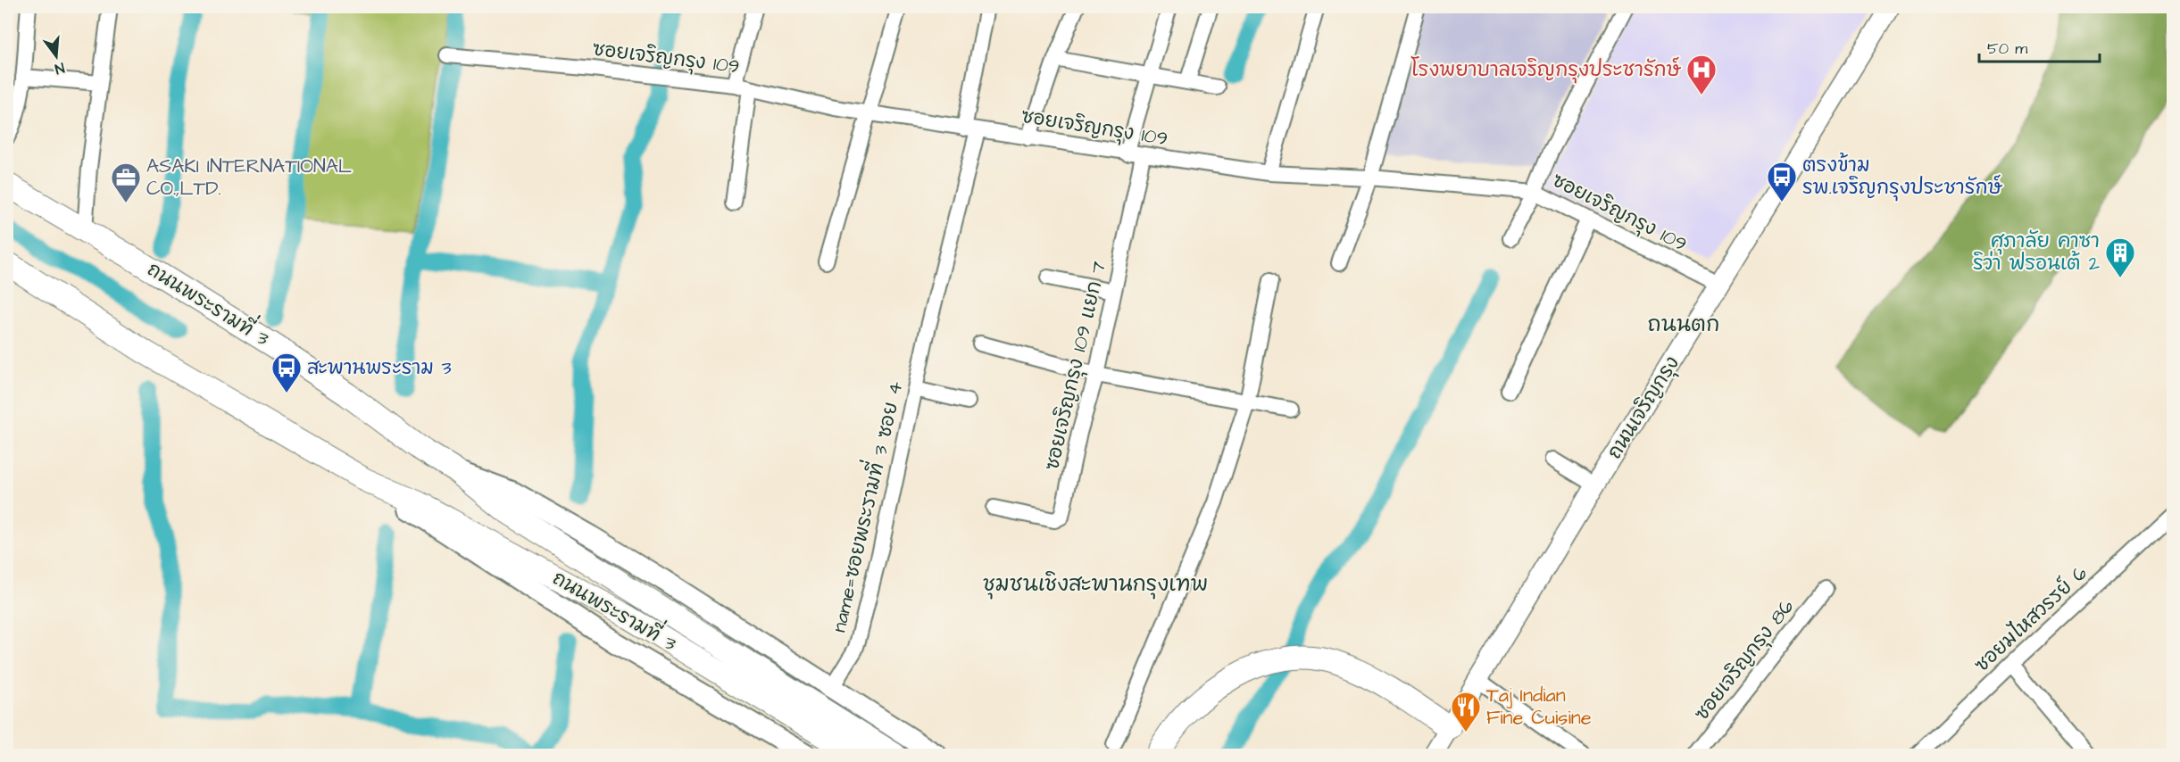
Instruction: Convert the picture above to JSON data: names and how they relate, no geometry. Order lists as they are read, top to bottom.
{
  "streets": {
    "main road": ["ถนนพระรามที่ 3"],
    "street": [
      "ซอยเจริญกรุง 109",
      "ซอยเจริญกรุง 109 แยก 7",
      "ถนนเจริญกรุง",
      "name=ซอยพระรามที่ 3 ซอย 4",
      "ซอยมไหสวรรย์ 6",
      "ซอยเจริญกรุง 86"
    ]
  },
  "crossings": [
    ["ซอยเจริญกรุง 109", "ซอยเจริญกรุง 109 แยก 7"],
    ["ซอยเจริญกรุง 109", "ถนนเจริญกรุง"],
    ["ซอยเจริญกรุง 109", "name=ซอยพระรามที่ 3 ซอย 4"],
    ["ถนนพระรามที่ 3", "name=ซอยพระรามที่ 3 ซอย 4"]
  ],
  "districts": ["ถนนตก", "ชุมชนเชิงสะพานกรุงเทพ"],
  "places": {
    "hospital": ["โรงพยาบาลเจริญกรุงประชารักษ์"],
    "bus stop": ["ตรงข้าม รพ.เจริญกรุงประชารักษ์", "สะพานพระราม 3"],
    "office": ["ASAKI INTERNATIONAL CO.,LTD."],
    "building": ["ศุภาลัย คาซา ริว่า ฟรอนเต้ 2"],
    "restaurant": ["Taj Indian Fine Cuisine"]
  },
  "scale_bar": "50 m",
  "north": "bottom"
}
